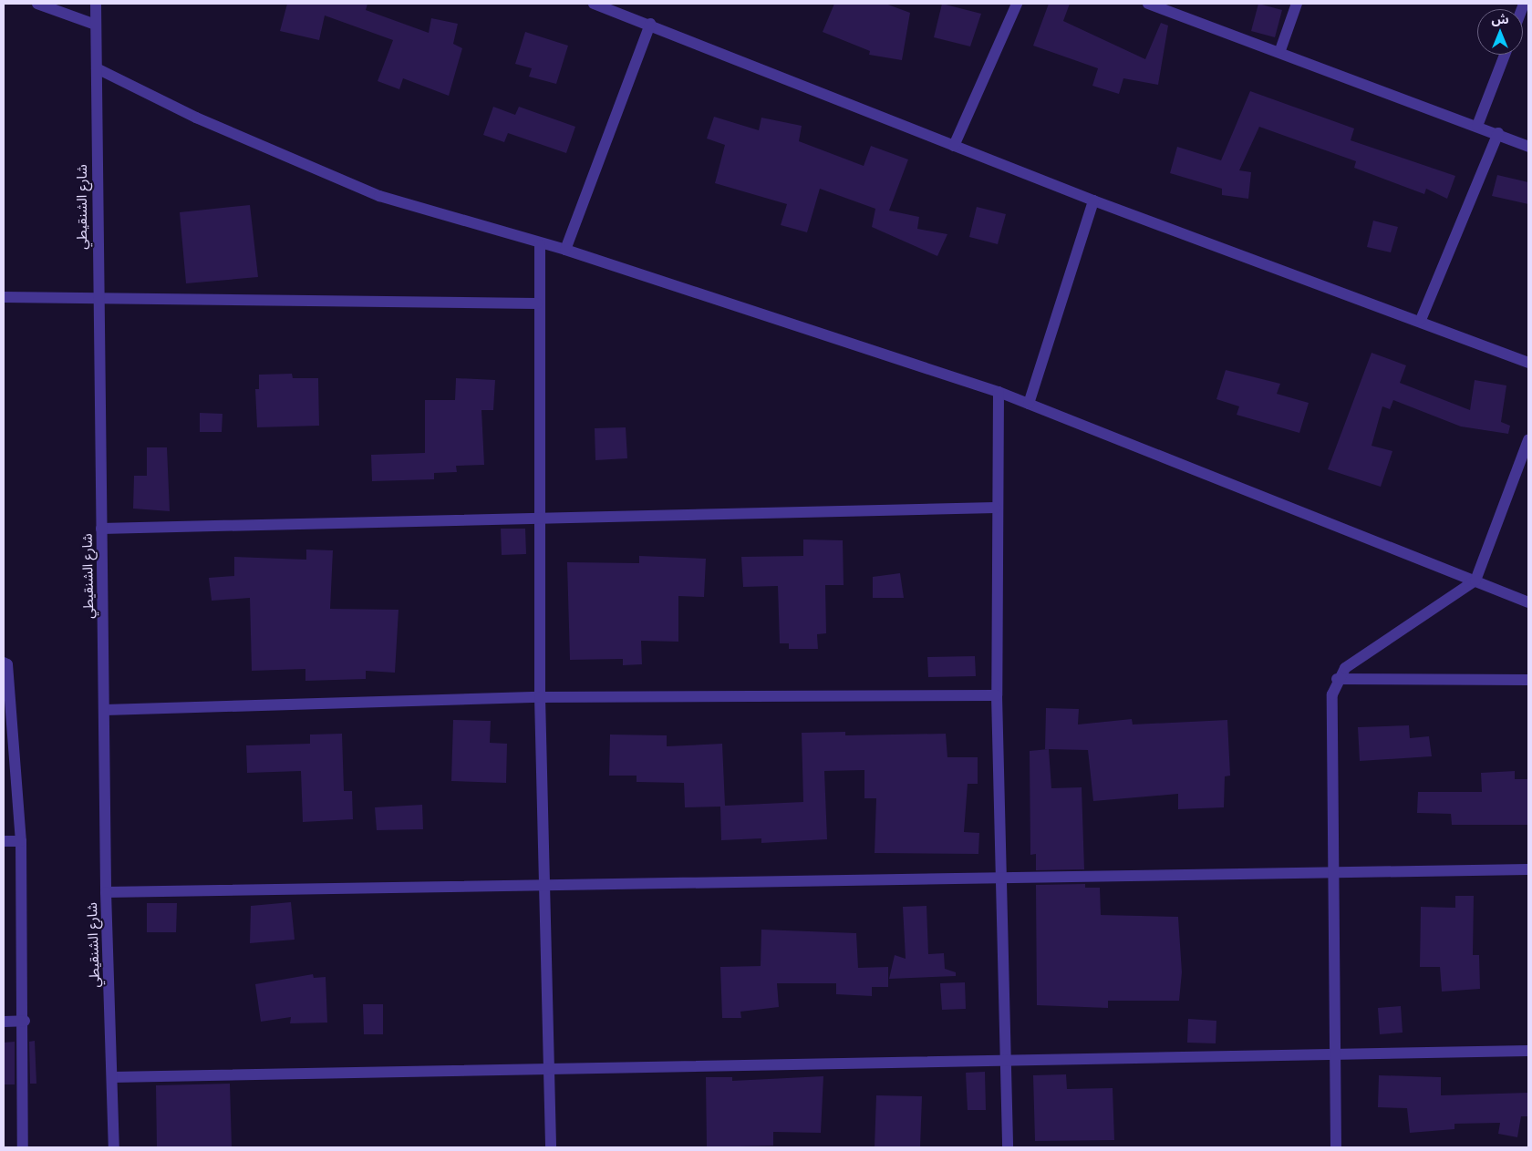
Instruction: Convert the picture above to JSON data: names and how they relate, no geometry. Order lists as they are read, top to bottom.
{
  "streets": {
    "street": ["شارع الشنقيطي"]
  },
  "north": "top"
}
